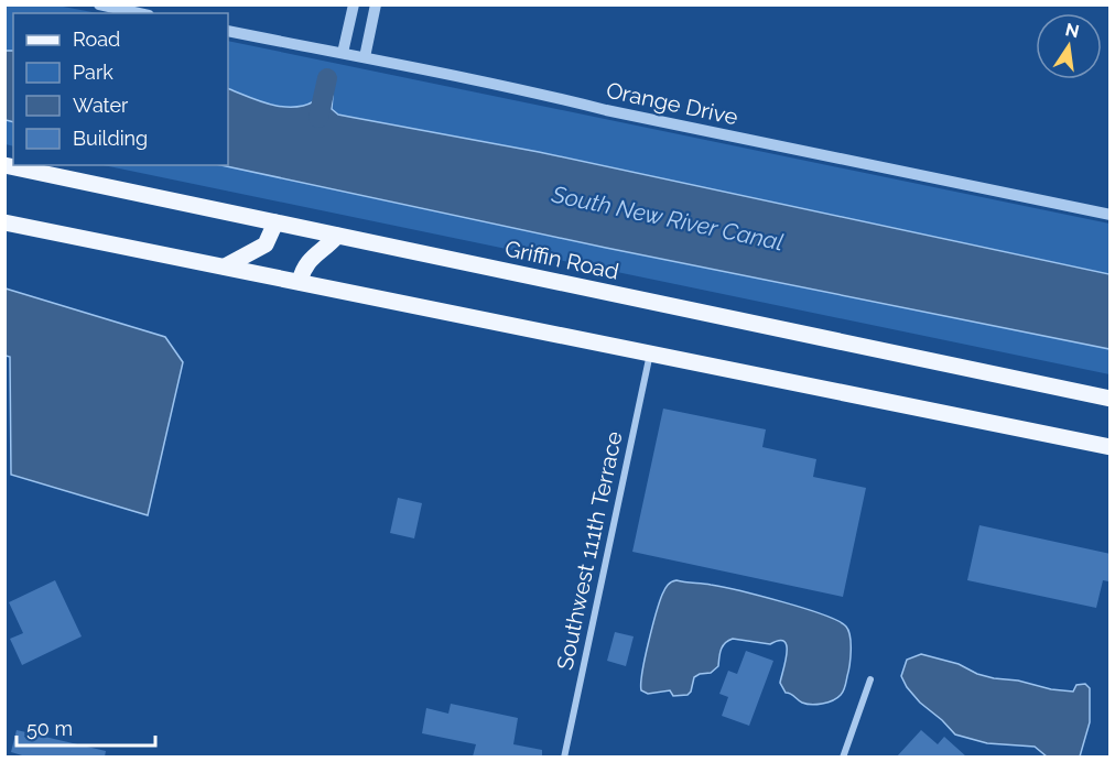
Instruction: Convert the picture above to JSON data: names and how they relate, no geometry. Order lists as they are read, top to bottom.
{
  "streets": {
    "main road": ["Griffin Road"],
    "street": ["Orange Drive", "Southwest 111th Terrace"]
  },
  "water": ["South New River Canal"],
  "legend": [
    "Road",
    "Park",
    "Water",
    "Building"
  ],
  "scale_bar": "50 m",
  "north": "top"
}
